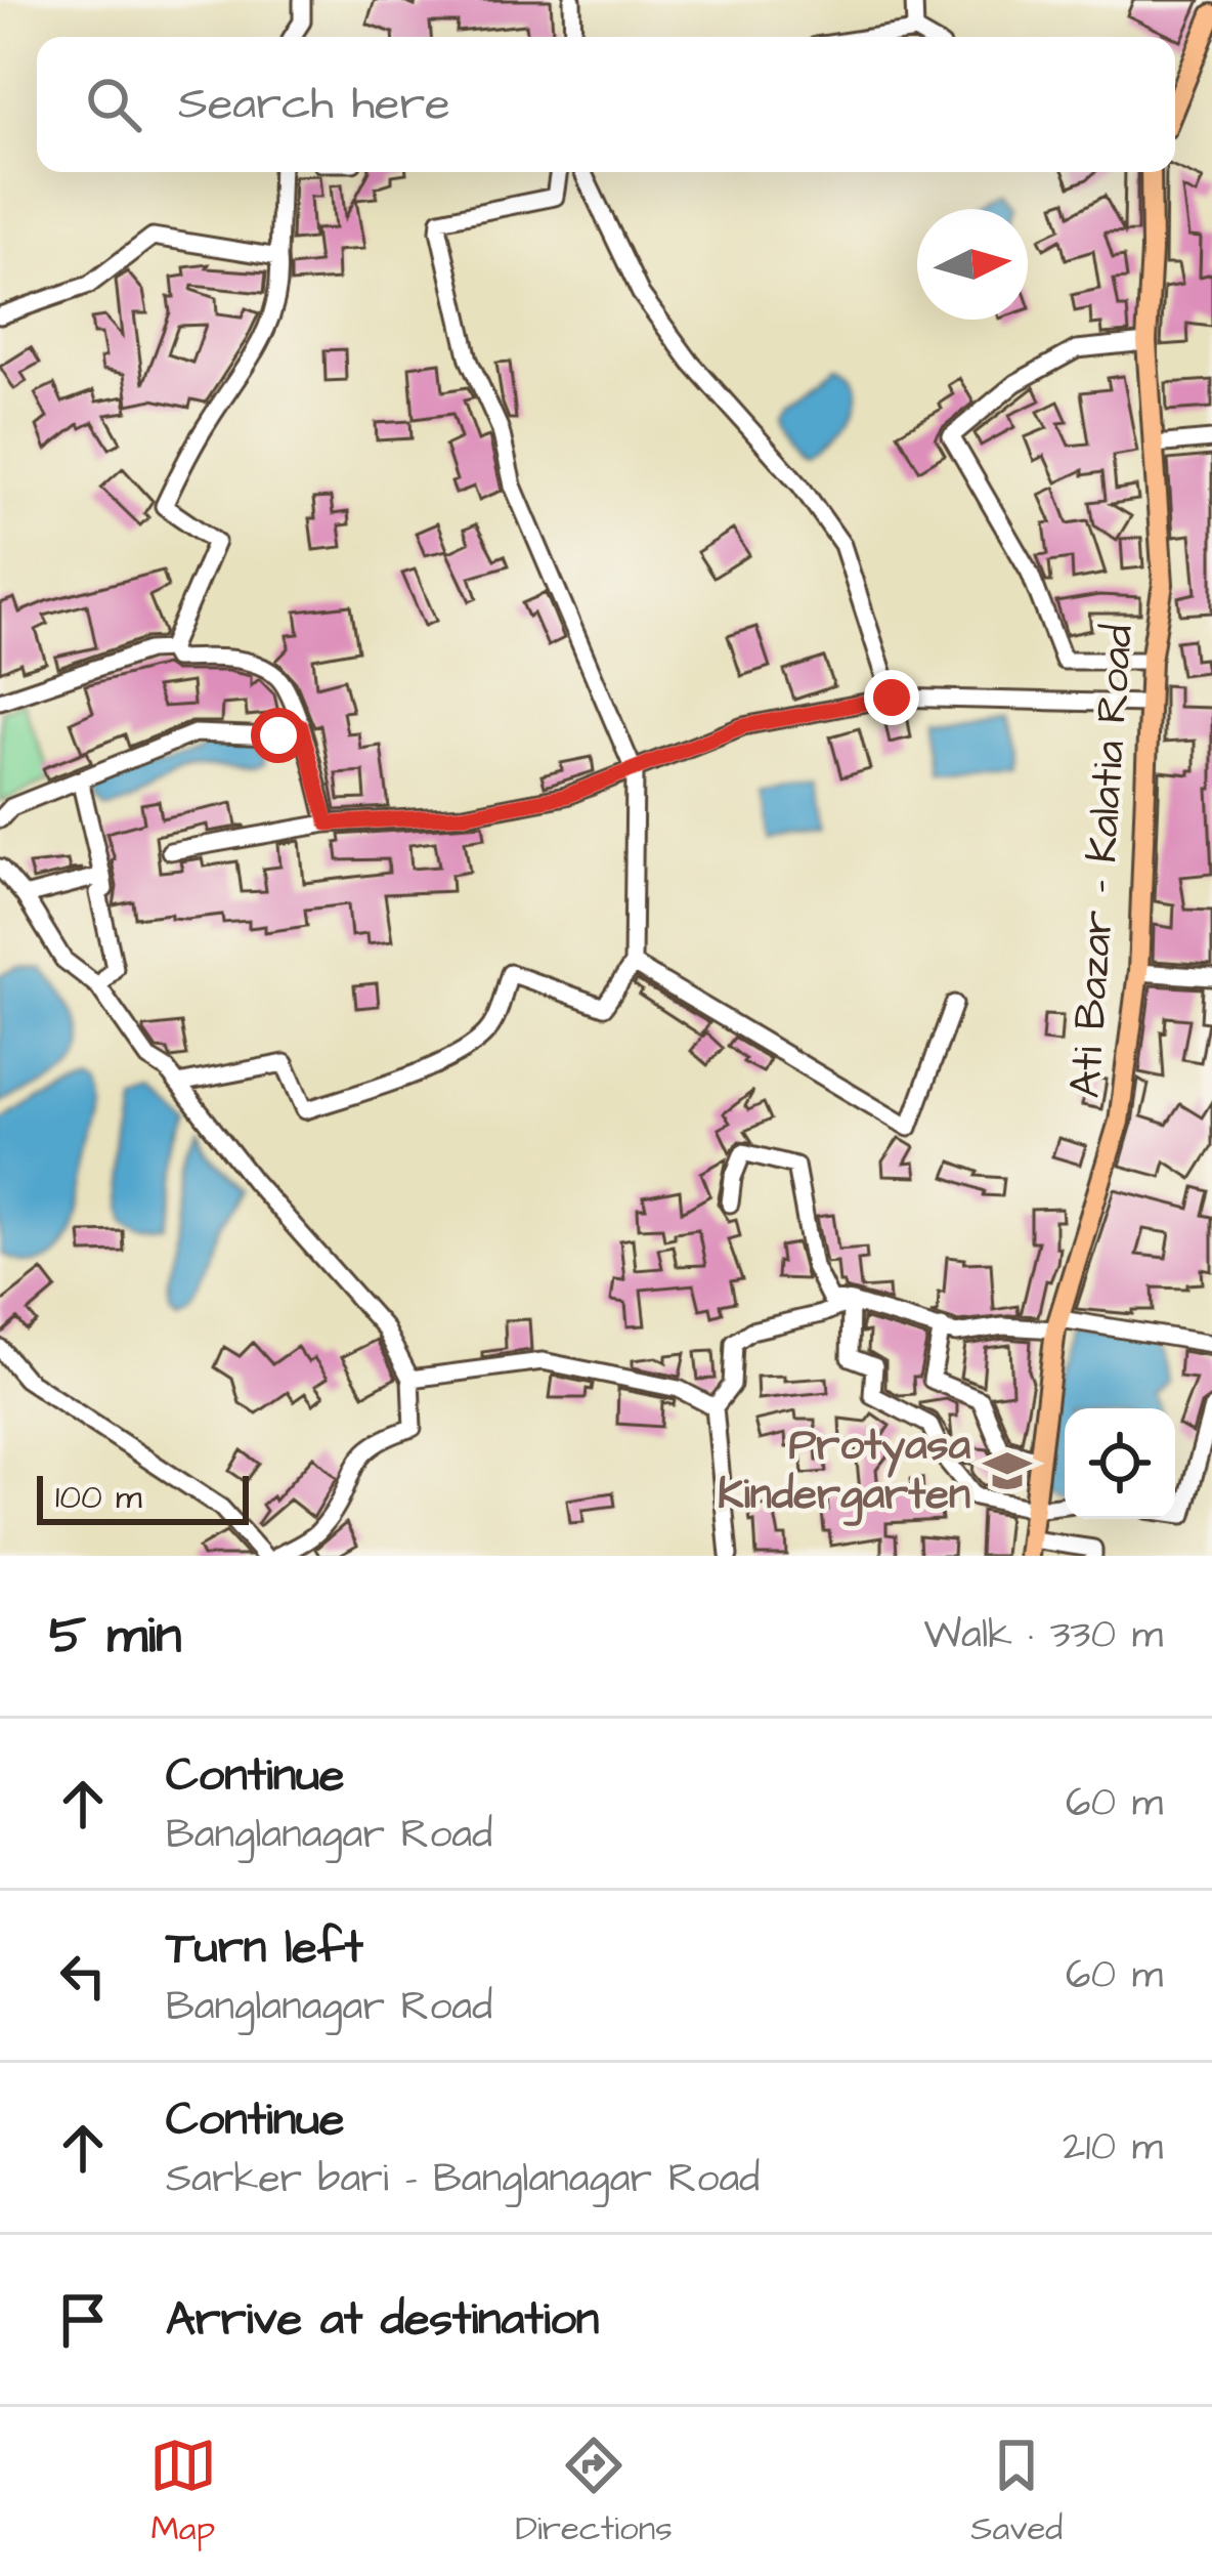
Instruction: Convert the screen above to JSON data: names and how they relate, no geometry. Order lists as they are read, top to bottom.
{
  "streets": {
    "main road": ["Ati Bazar - Kalatia Road"]
  },
  "places": {
    "school or university": ["Protyasa Kindergarten"]
  },
  "scale_bar": "100 m",
  "north": "right",
  "page": {
    "search": "Search here",
    "scale": "100 m",
    "heading": ["5 min", "Walk · 330 m"],
    "list": [
      ["Continue", "Banglanagar Road", "60 m"],
      ["Turn left", "Banglanagar Road", "60 m"],
      ["Continue", "Sarker bari - Banglanagar Road", "210 m"],
      "Arrive at destination"
    ],
    "nav": ["Map", "Directions", "Saved"]
  }
}
